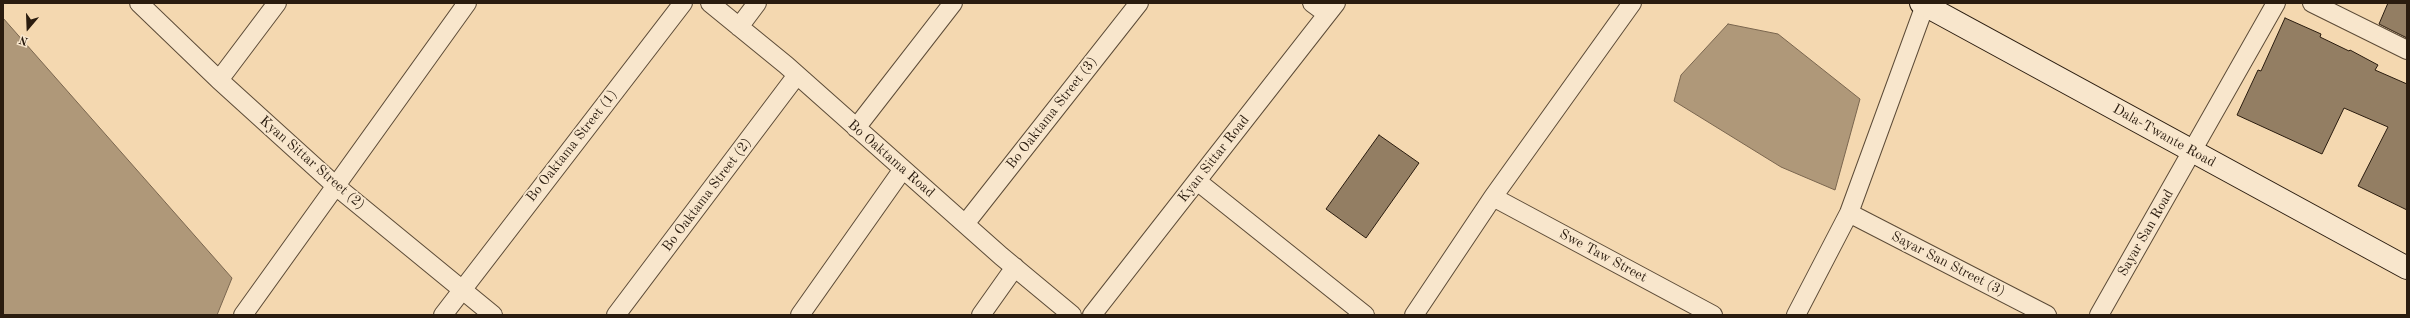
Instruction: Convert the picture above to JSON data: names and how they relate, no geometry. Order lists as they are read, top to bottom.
{
  "streets": {
    "main road": ["Dala-Twante Road"],
    "street": [
      "Bo Oaktama Street (3)",
      "Bo Oaktama Street (1)",
      "Bo Oaktama Road",
      "Kyan Sittar Road",
      "Kyan Sittar Street (2)",
      "Bo Oaktama Street (2)",
      "Sayar San Road",
      "Swe Taw Street",
      "Sayar San Street (3)"
    ]
  },
  "crossings": [
    ["Bo Oaktama Street (3)", "Bo Oaktama Road"],
    ["Dala-Twante Road", "Sayar San Road"],
    ["Bo Oaktama Street (1)", "Kyan Sittar Street (2)"],
    ["Bo Oaktama Road", "Bo Oaktama Street (2)"]
  ],
  "north": "bottom"
}
